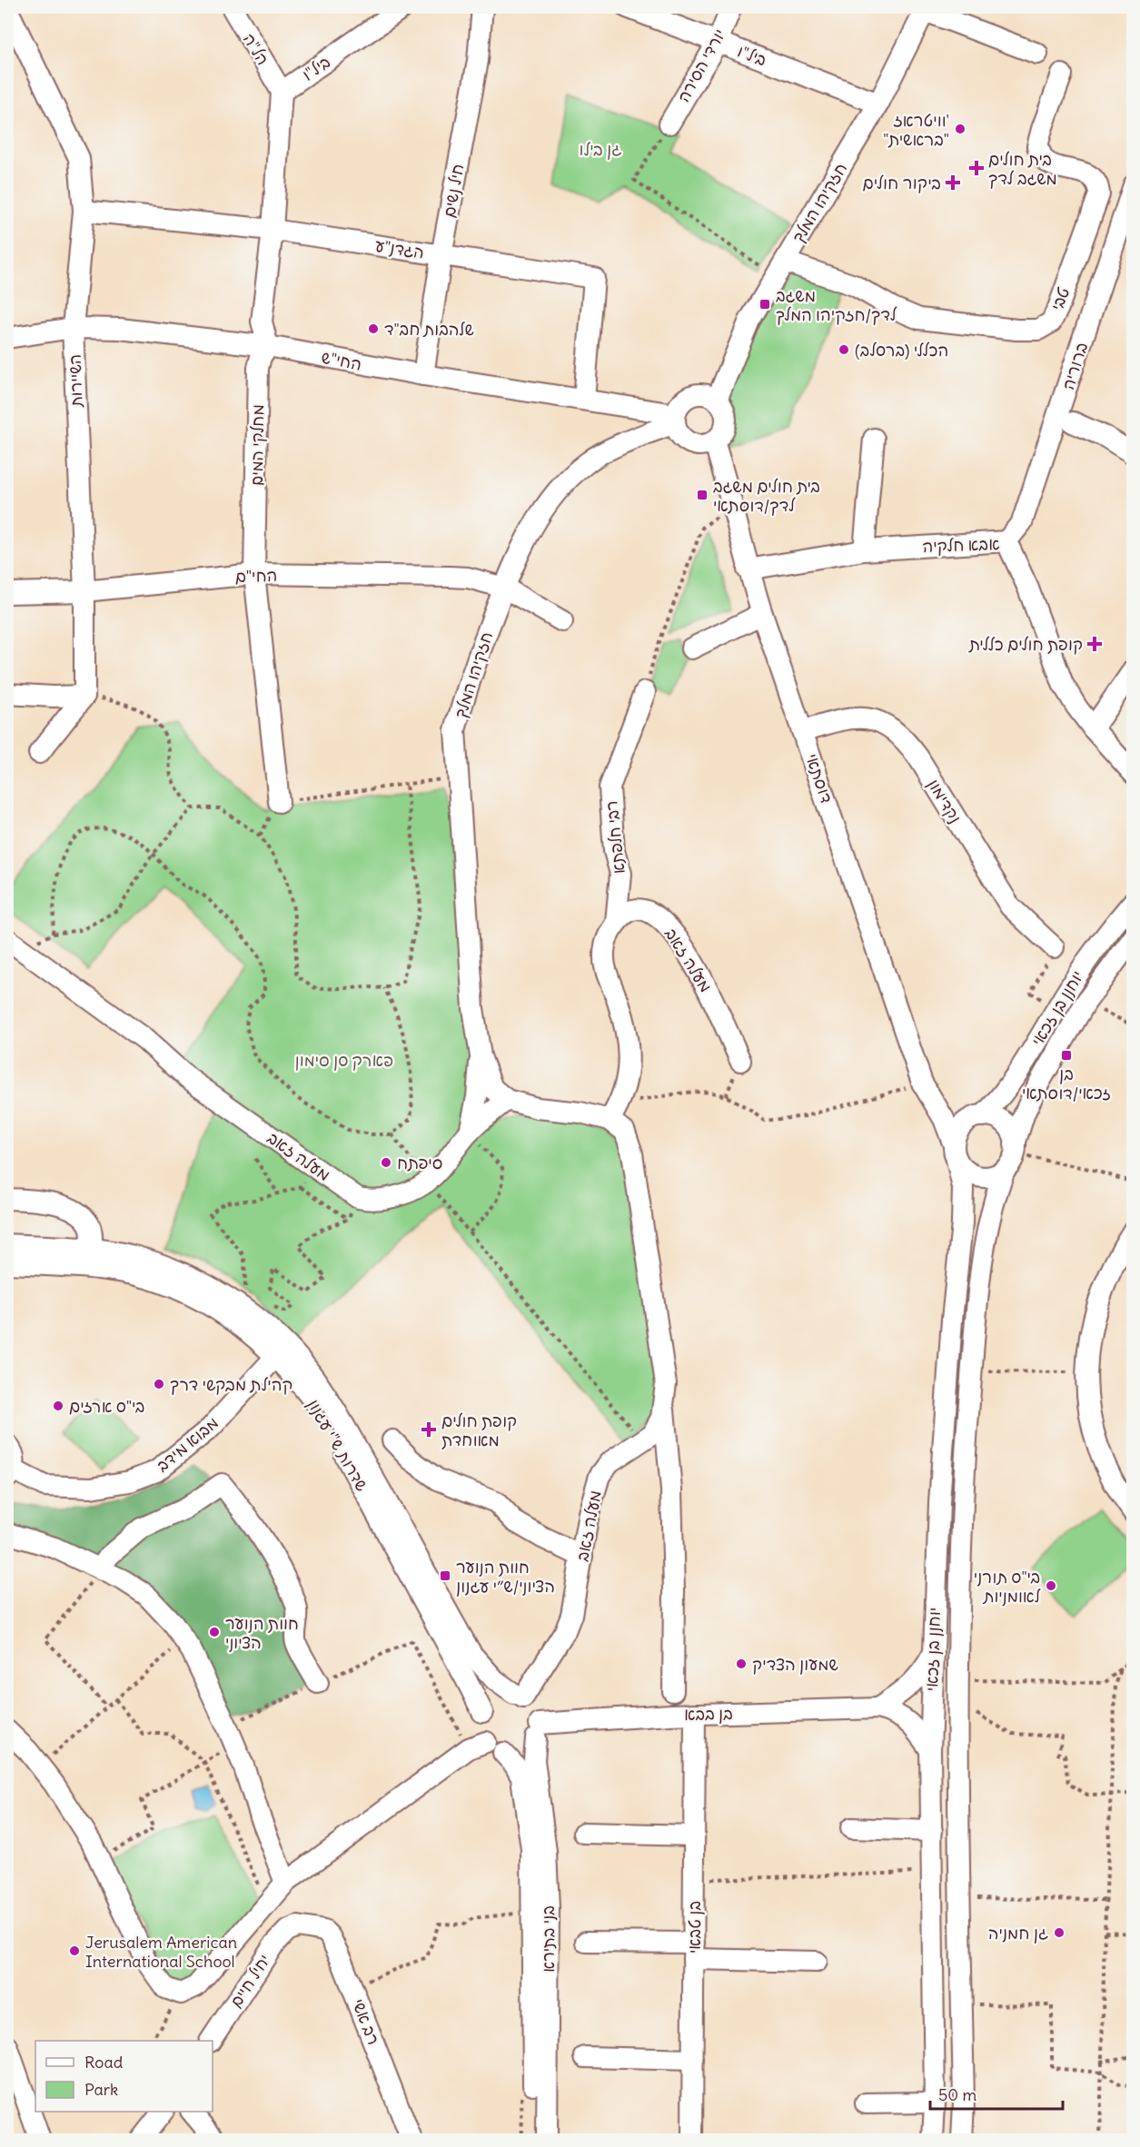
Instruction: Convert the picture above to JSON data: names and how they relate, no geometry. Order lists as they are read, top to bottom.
{
  "streets": {
    "street": [
      "הל\"ה",
      "ביל\"ו",
      "יורדי הסירה",
      "חיל נשים",
      "חזקיהו המלך",
      "הגדנ\"ע",
      "טבי",
      "החי\"ש",
      "ברוריה",
      "השיירות",
      "מחלקי המים",
      "אבא חלקיה",
      "החי\"ם",
      "דוסתאי",
      "נקדימון",
      "רבי חלפתא",
      "מעלה זאב",
      "יוחנן בן זכאי",
      "מבוא מידב",
      "שדרות ש\"י עגנון",
      "בן בבא",
      "בן טבאי",
      "בני בתירא",
      "יחיל חיים",
      "רב אשי"
    ]
  },
  "crossings": [
    ["הל\"ה", "ביל\"ו"],
    ["ביל\"ו", "יורדי הסירה"],
    ["ביל\"ו", "חזקיהו המלך"],
    ["חיל נשים", "הגדנ\"ע"],
    ["חיל נשים", "החי\"ש"],
    ["חזקיהו המלך", "טבי"],
    ["חזקיהו המלך", "החי\"ש"],
    ["חזקיהו המלך", "החי\"ם"],
    ["חזקיהו המלך", "דוסתאי"],
    ["הגדנ\"ע", "החי\"ש"],
    ["הגדנ\"ע", "השיירות"],
    ["החי\"ש", "השיירות"],
    ["החי\"ש", "מחלקי המים"],
    ["החי\"ש", "דוסתאי"],
    ["ברוריה", "אבא חלקיה"],
    ["השיירות", "החי\"ם"],
    ["מחלקי המים", "החי\"ם"],
    ["אבא חלקיה", "דוסתאי"],
    ["דוסתאי", "נקדימון"],
    ["דוסתאי", "יוחנן בן זכאי"],
    ["רבי חלפתא", "מעלה זאב"],
    ["מעלה זאב", "שדרות ש\"י עגנון"],
    ["מעלה זאב", "בן בבא"],
    ["מעלה זאב", "בני בתירא"],
    ["יוחנן בן זכאי", "בן בבא"],
    ["מבוא מידב", "שדרות ש\"י עגנון"],
    ["שדרות ש\"י עגנון", "בן בבא"],
    ["שדרות ש\"י עגנון", "בני בתירא"],
    ["בן בבא", "בן טבאי"],
    ["בן בבא", "בני בתירא"],
    ["יחיל חיים", "רב אשי"]
  ],
  "parks": ["גן בילו", "פארק סן סימון"],
  "places": {
    "other": [
      "וויטראז' \"בראשית\"",
      "שלהבות חב\"ד",
      "הכללי (ברסלב)",
      "סיפתח",
      "קהילת מבקשי דרך",
      "בי\"ס ארזים",
      "בי\"ס תורני לאומניות",
      "חוות הנוער הציוני",
      "שמעון הצדיק",
      "גן חמניה",
      "Jerusalem American International School"
    ],
    "health": [
      "בית חולים משגב לדך",
      "ביקור חולים",
      "קופת חולים כללית",
      "קופת חולים מאוחדת"
    ],
    "transit": [
      "משגב לדך/חזקיהו המלך",
      "בית חולים משגב לדך/דוסתאי",
      "בן זכאי/דוסתאי",
      "חוות הנוער הציוני/ש״י עגנון"
    ]
  },
  "legend": ["Road", "Park"],
  "scale_bar": "50 m"
}
